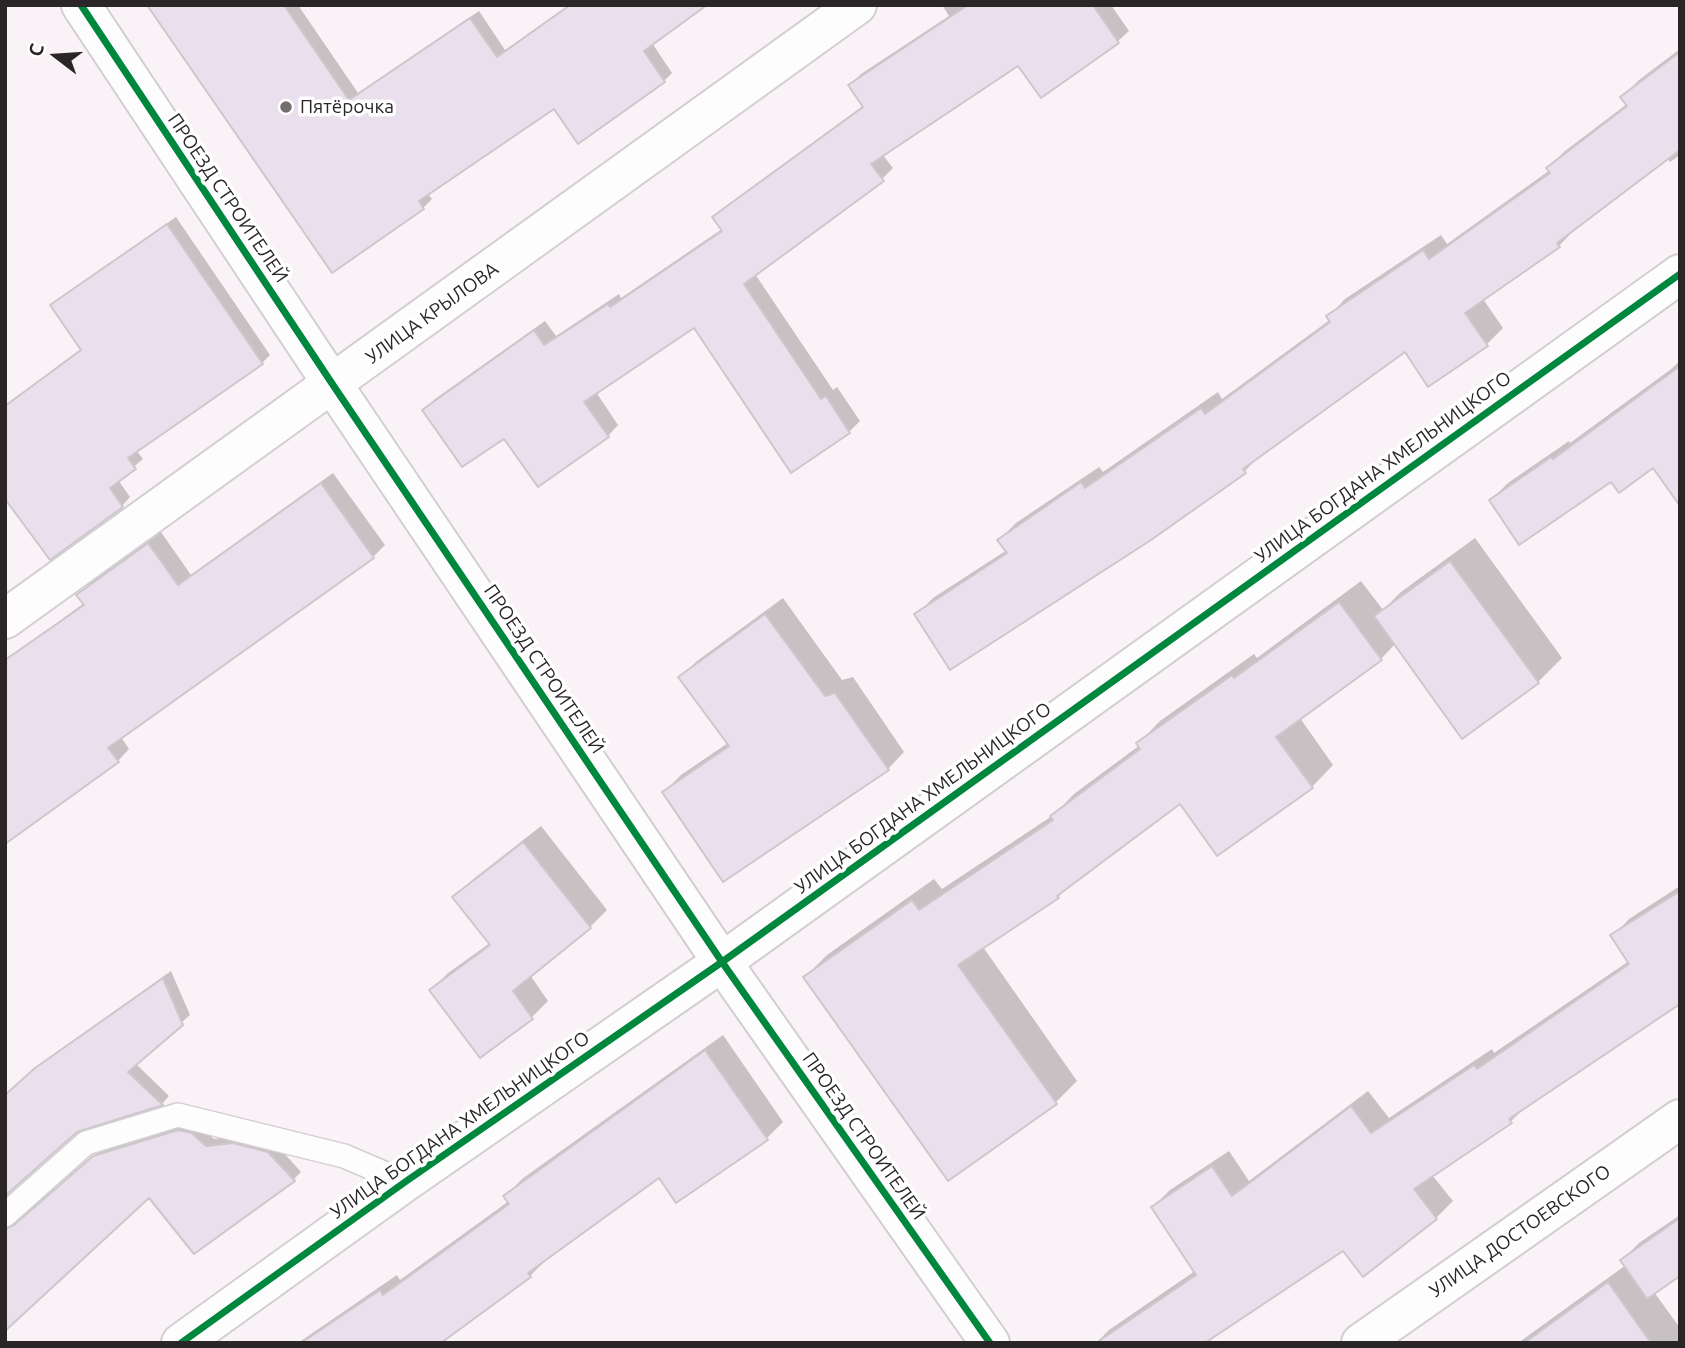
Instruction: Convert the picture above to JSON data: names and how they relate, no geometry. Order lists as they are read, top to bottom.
{
  "streets": {
    "street": [
      "ПРОЕЗД СТРОИТЕЛЕЙ",
      "УЛИЦА КРЫЛОВА",
      "УЛИЦА БОГДАНА ХМЕЛЬНИЦКОГО",
      "УЛИЦА ДОСТОЕВСКОГО"
    ]
  },
  "crossings": [
    ["ПРОЕЗД СТРОИТЕЛЕЙ", "УЛИЦА КРЫЛОВА"],
    ["ПРОЕЗД СТРОИТЕЛЕЙ", "УЛИЦА БОГДАНА ХМЕЛЬНИЦКОГО"]
  ],
  "places": ["Пятёрочка"],
  "north": "left"
}
